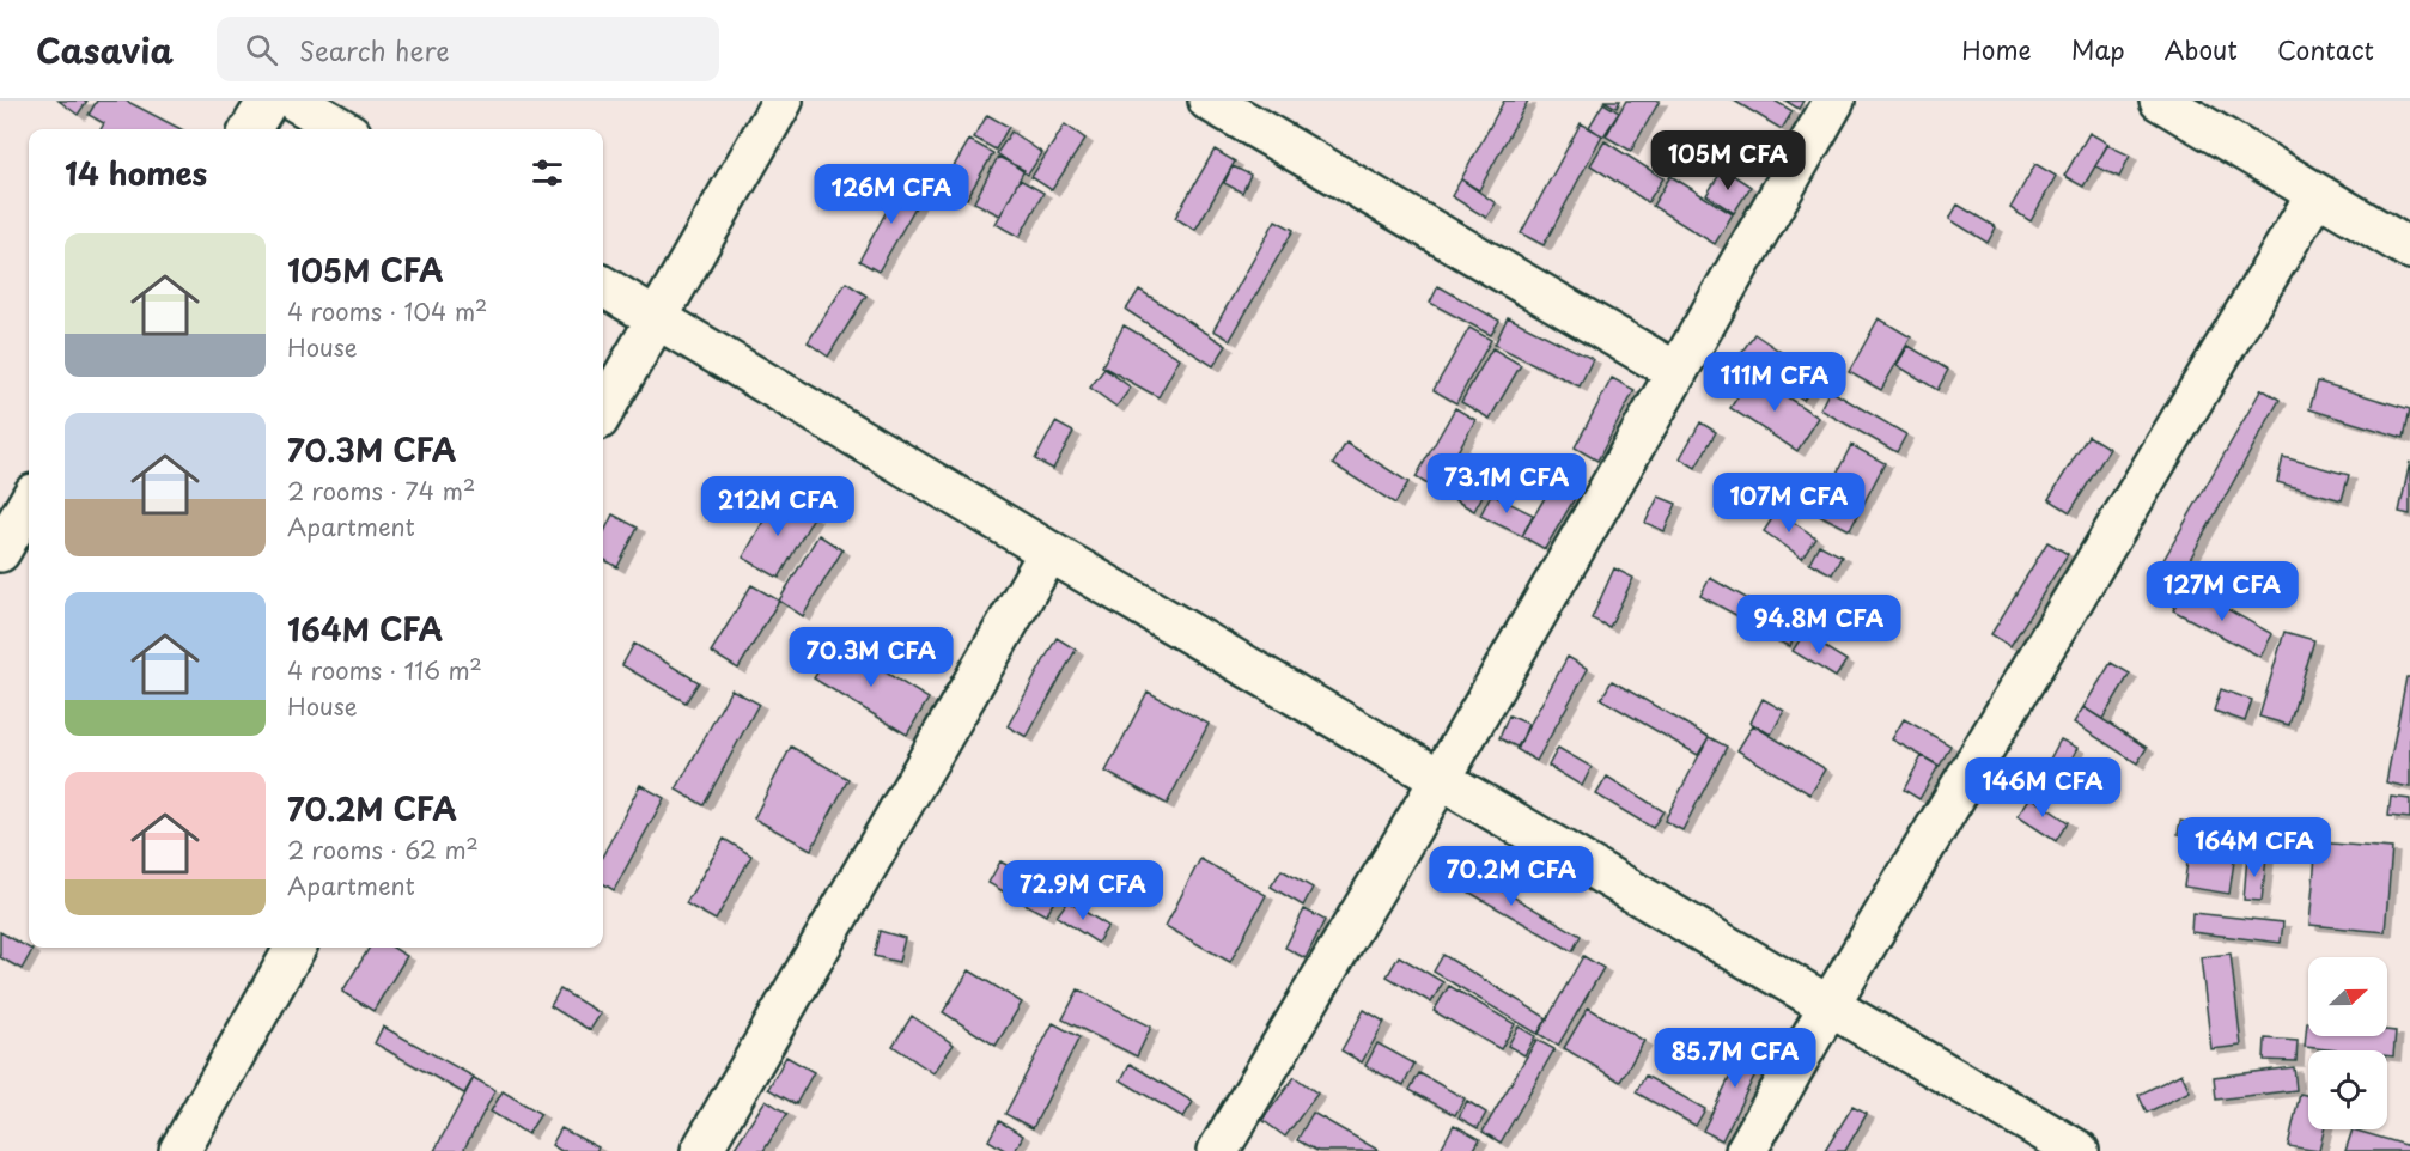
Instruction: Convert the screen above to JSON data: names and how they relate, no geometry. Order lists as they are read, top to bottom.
{
  "north": "right",
  "page": {
    "header": "Casavia",
    "search": "Search here",
    "nav": [
      "Home",
      "Map",
      "About",
      "Contact"
    ],
    "heading": "14 homes",
    "price": [
      "105M CFA",
      "126M CFA",
      "111M CFA",
      "73.1M CFA",
      "107M CFA",
      "212M CFA",
      "127M CFA",
      "94.8M CFA",
      "70.3M CFA",
      "146M CFA",
      "164M CFA",
      "70.2M CFA",
      "72.9M CFA",
      "85.7M CFA"
    ],
    "list": [
      {
        "name": "105M CFA",
        "note": "4 rooms · 104 m² · House"
      },
      {
        "name": "70.3M CFA",
        "note": "2 rooms · 74 m² · Apartment"
      },
      {
        "name": "164M CFA",
        "note": "4 rooms · 116 m² · House"
      },
      {
        "name": "70.2M CFA",
        "note": "2 rooms · 62 m² · Apartment"
      }
    ]
  }
}
